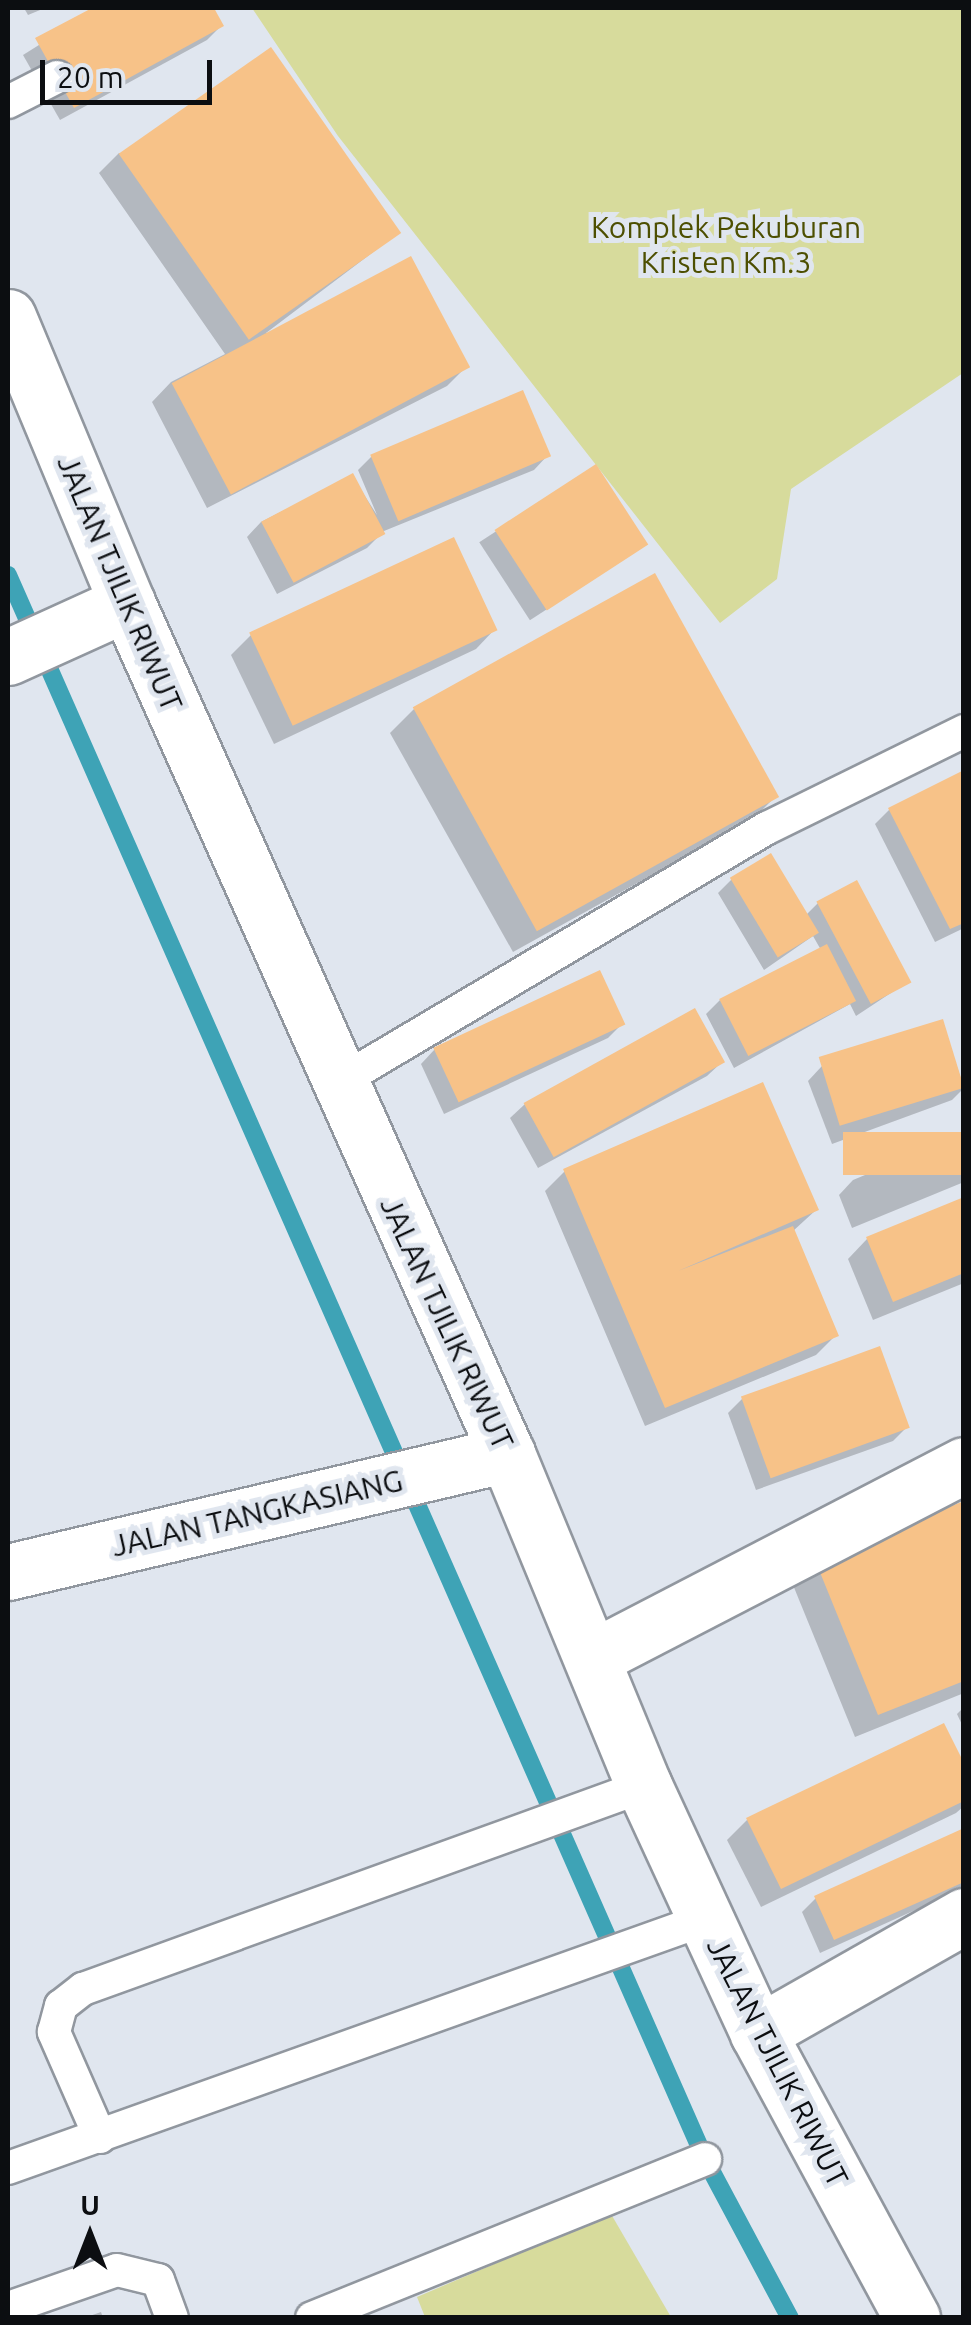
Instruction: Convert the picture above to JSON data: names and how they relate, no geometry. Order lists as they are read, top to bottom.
{
  "streets": {
    "main road": ["JALAN TJILIK RIWUT", "JALAN TANGKASIANG"]
  },
  "crossings": [
    ["JALAN TJILIK RIWUT", "JALAN TANGKASIANG"]
  ],
  "parks": ["Komplek Pekuburan Kristen Km.3"],
  "scale_bar": "20 m",
  "north": "top"
}
